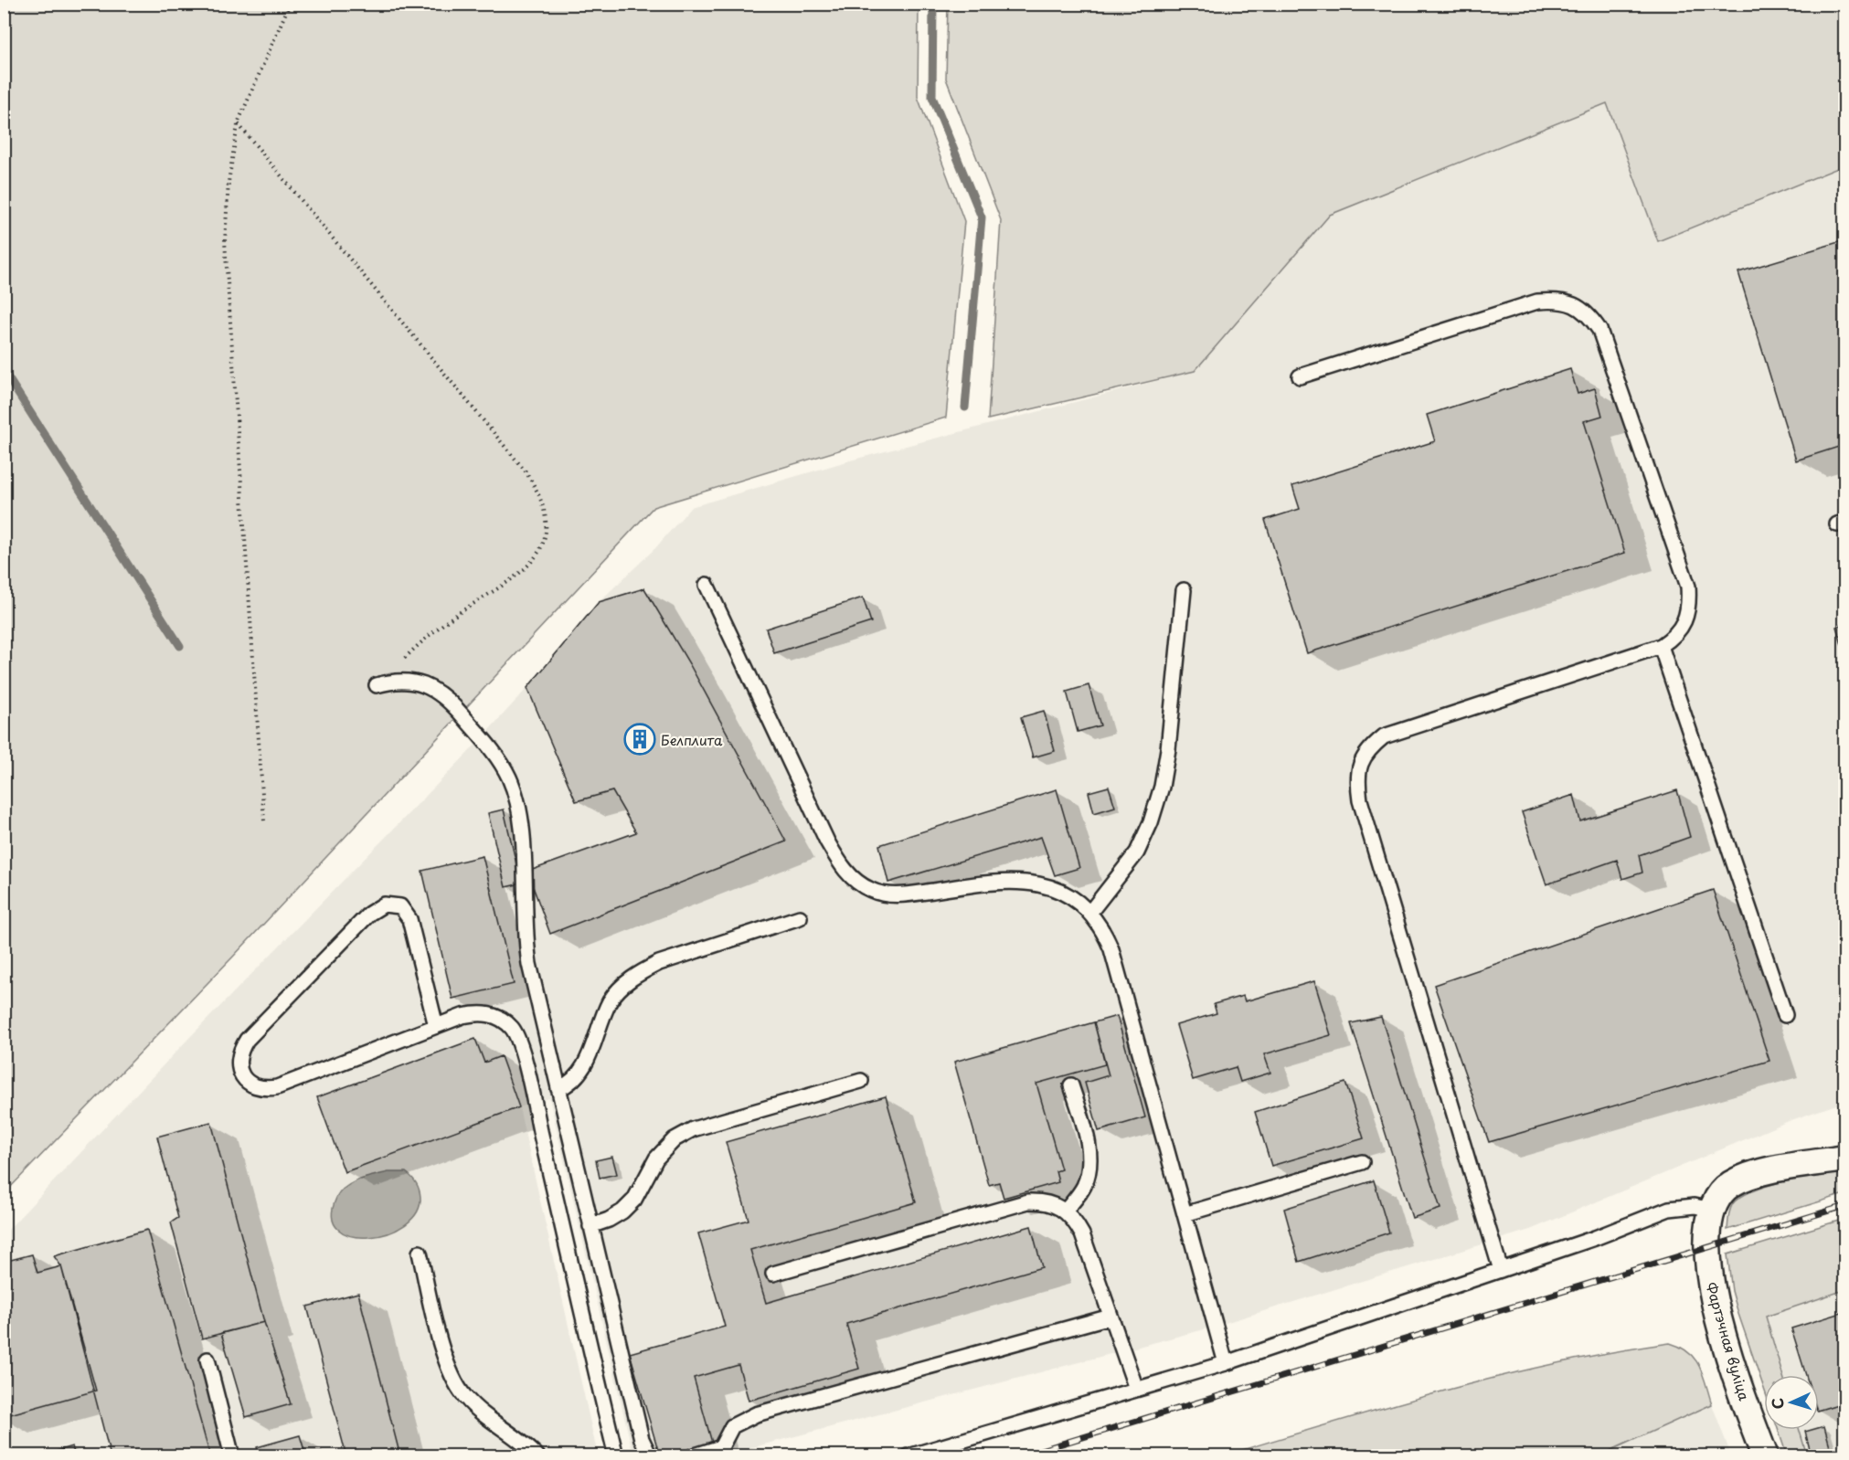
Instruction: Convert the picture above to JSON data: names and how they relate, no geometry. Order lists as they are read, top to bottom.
{
  "streets": {
    "street": ["Фартэчная вуліца"]
  },
  "places": {
    "building": ["Белплита"]
  },
  "north": "left"
}
